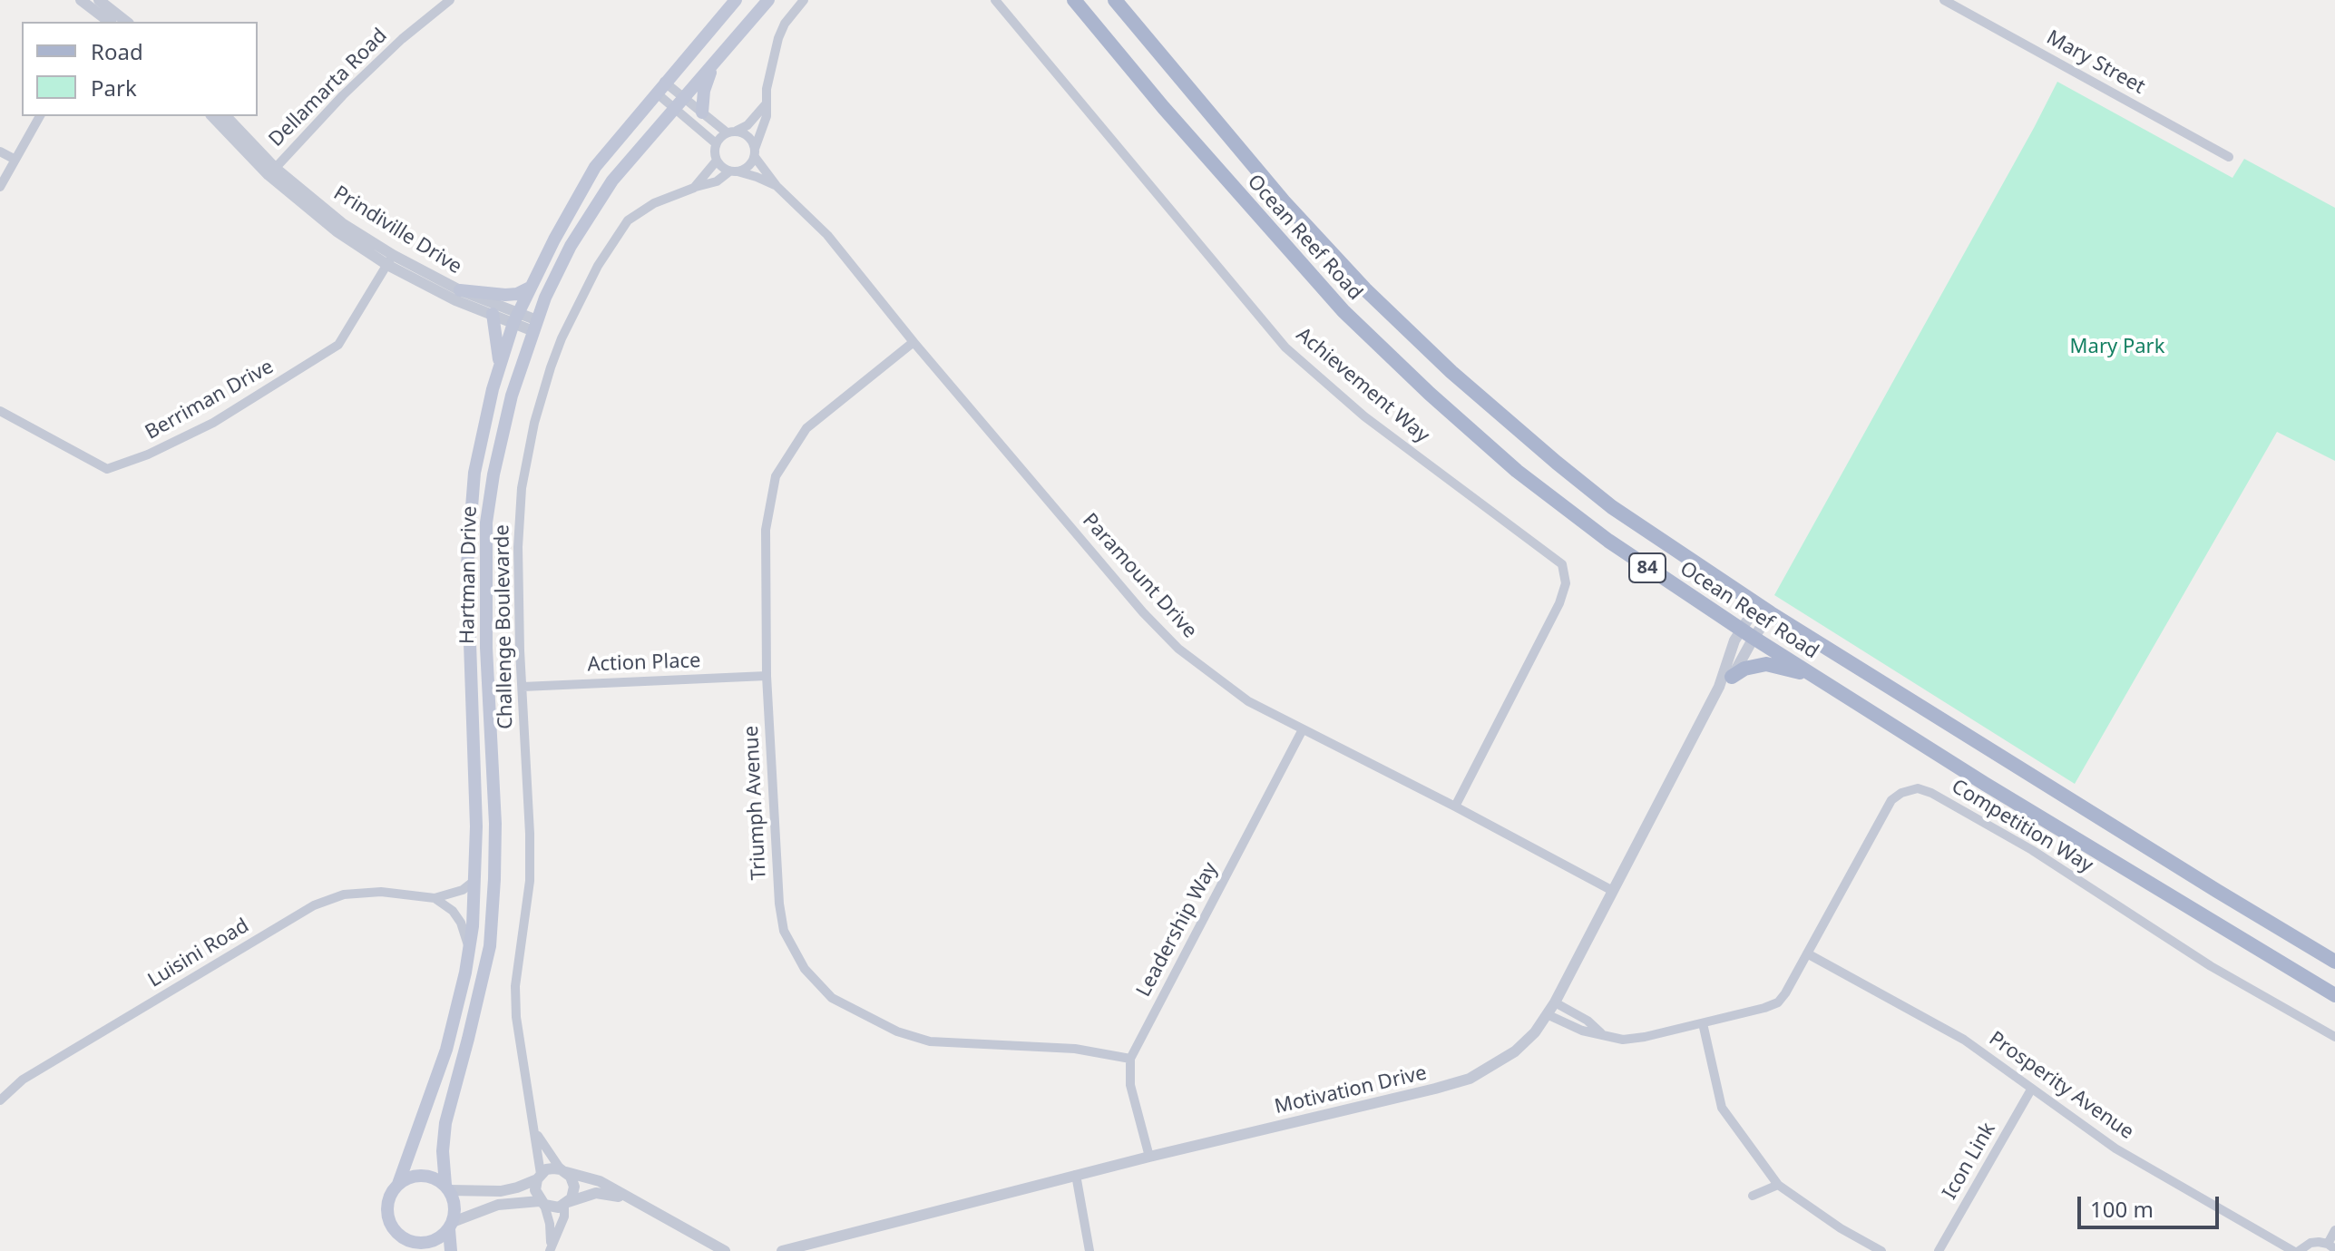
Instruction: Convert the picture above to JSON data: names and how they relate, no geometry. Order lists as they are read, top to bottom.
{
  "streets": {
    "main road": ["Ocean Reef Road", "84", "Hartman Drive"],
    "street": [
      "Mary Street",
      "Dellamarta Road",
      "Prindiville Drive",
      "Achievement Way",
      "Berriman Drive",
      "Paramount Drive",
      "Challenge Boulevarde",
      "Action Place",
      "Triumph Avenue",
      "Competition Way",
      "Leadership Way",
      "Luisini Road",
      "Prosperity Avenue",
      "Motivation Drive",
      "Icon Link"
    ]
  },
  "crossings": [
    ["Dellamarta Road", "Prindiville Drive"],
    ["Prindiville Drive", "Berriman Drive"],
    ["Prindiville Drive", "Hartman Drive"],
    ["Ocean Reef Road", "Motivation Drive"],
    ["Achievement Way", "Paramount Drive"],
    ["Hartman Drive", "Luisini Road"],
    ["Paramount Drive", "Challenge Boulevarde"],
    ["Paramount Drive", "Triumph Avenue"],
    ["Paramount Drive", "Leadership Way"],
    ["Paramount Drive", "Motivation Drive"],
    ["Challenge Boulevarde", "Action Place"],
    ["Action Place", "Triumph Avenue"],
    ["Triumph Avenue", "Leadership Way"],
    ["Competition Way", "Prosperity Avenue"],
    ["Competition Way", "Motivation Drive"],
    ["Prosperity Avenue", "Icon Link"]
  ],
  "parks": ["Mary Park"],
  "legend": ["Road", "Park"],
  "scale_bar": "100 m"
}
